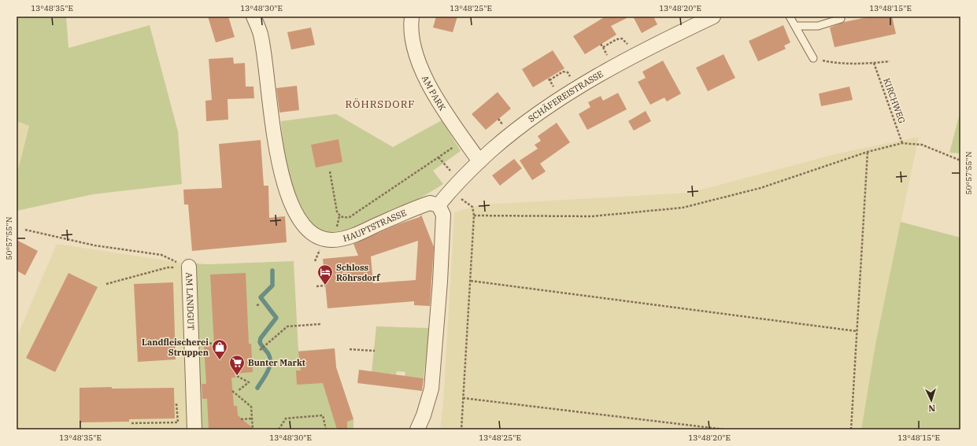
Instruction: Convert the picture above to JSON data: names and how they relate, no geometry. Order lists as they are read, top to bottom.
{
  "streets": {
    "street": [
      "AM PARK",
      "SCHÄFEREISTRASSE",
      "HAUPTSTRASSE",
      "AM LANDGUT"
    ],
    "path": ["KIRCHWEG"]
  },
  "crossings": [
    ["AM PARK", "SCHÄFEREISTRASSE"],
    ["SCHÄFEREISTRASSE", "HAUPTSTRASSE"]
  ],
  "districts": ["RÖHRSDORF"],
  "places": {
    "hotel": ["Schloss Röhrsdorf"],
    "shop": ["Landfleischerei Struppen"],
    "supermarket": ["Bunter Markt"]
  },
  "north": "bottom",
  "coordinates": [
    "13°48'35\"E",
    "13°48'30\"E",
    "13°48'25\"E",
    "13°48'20\"E",
    "13°48'15\"E",
    "50°57'55\"N"
  ]
}
